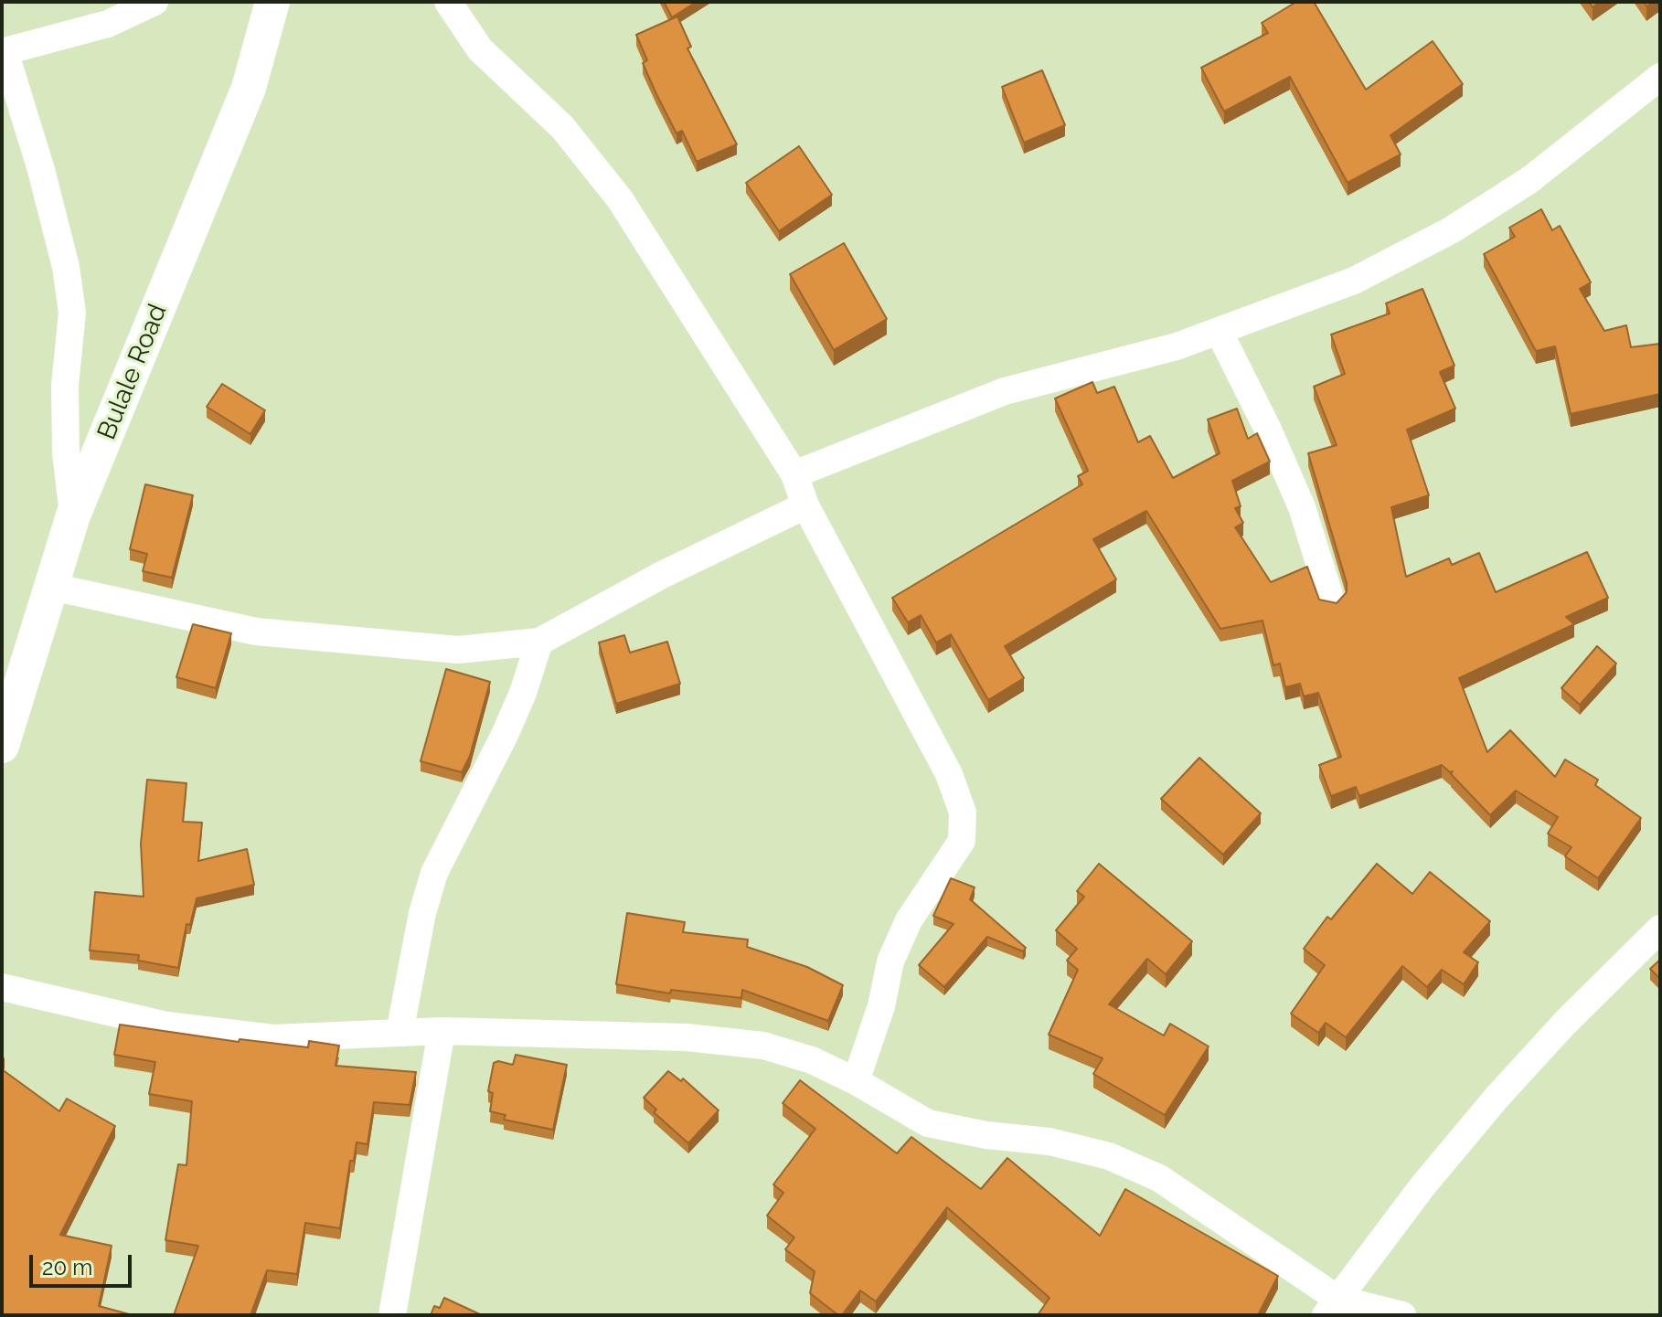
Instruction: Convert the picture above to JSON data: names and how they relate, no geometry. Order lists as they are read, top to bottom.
{
  "streets": {
    "street": ["Bulale Road"]
  },
  "scale_bar": "20 m"
}
